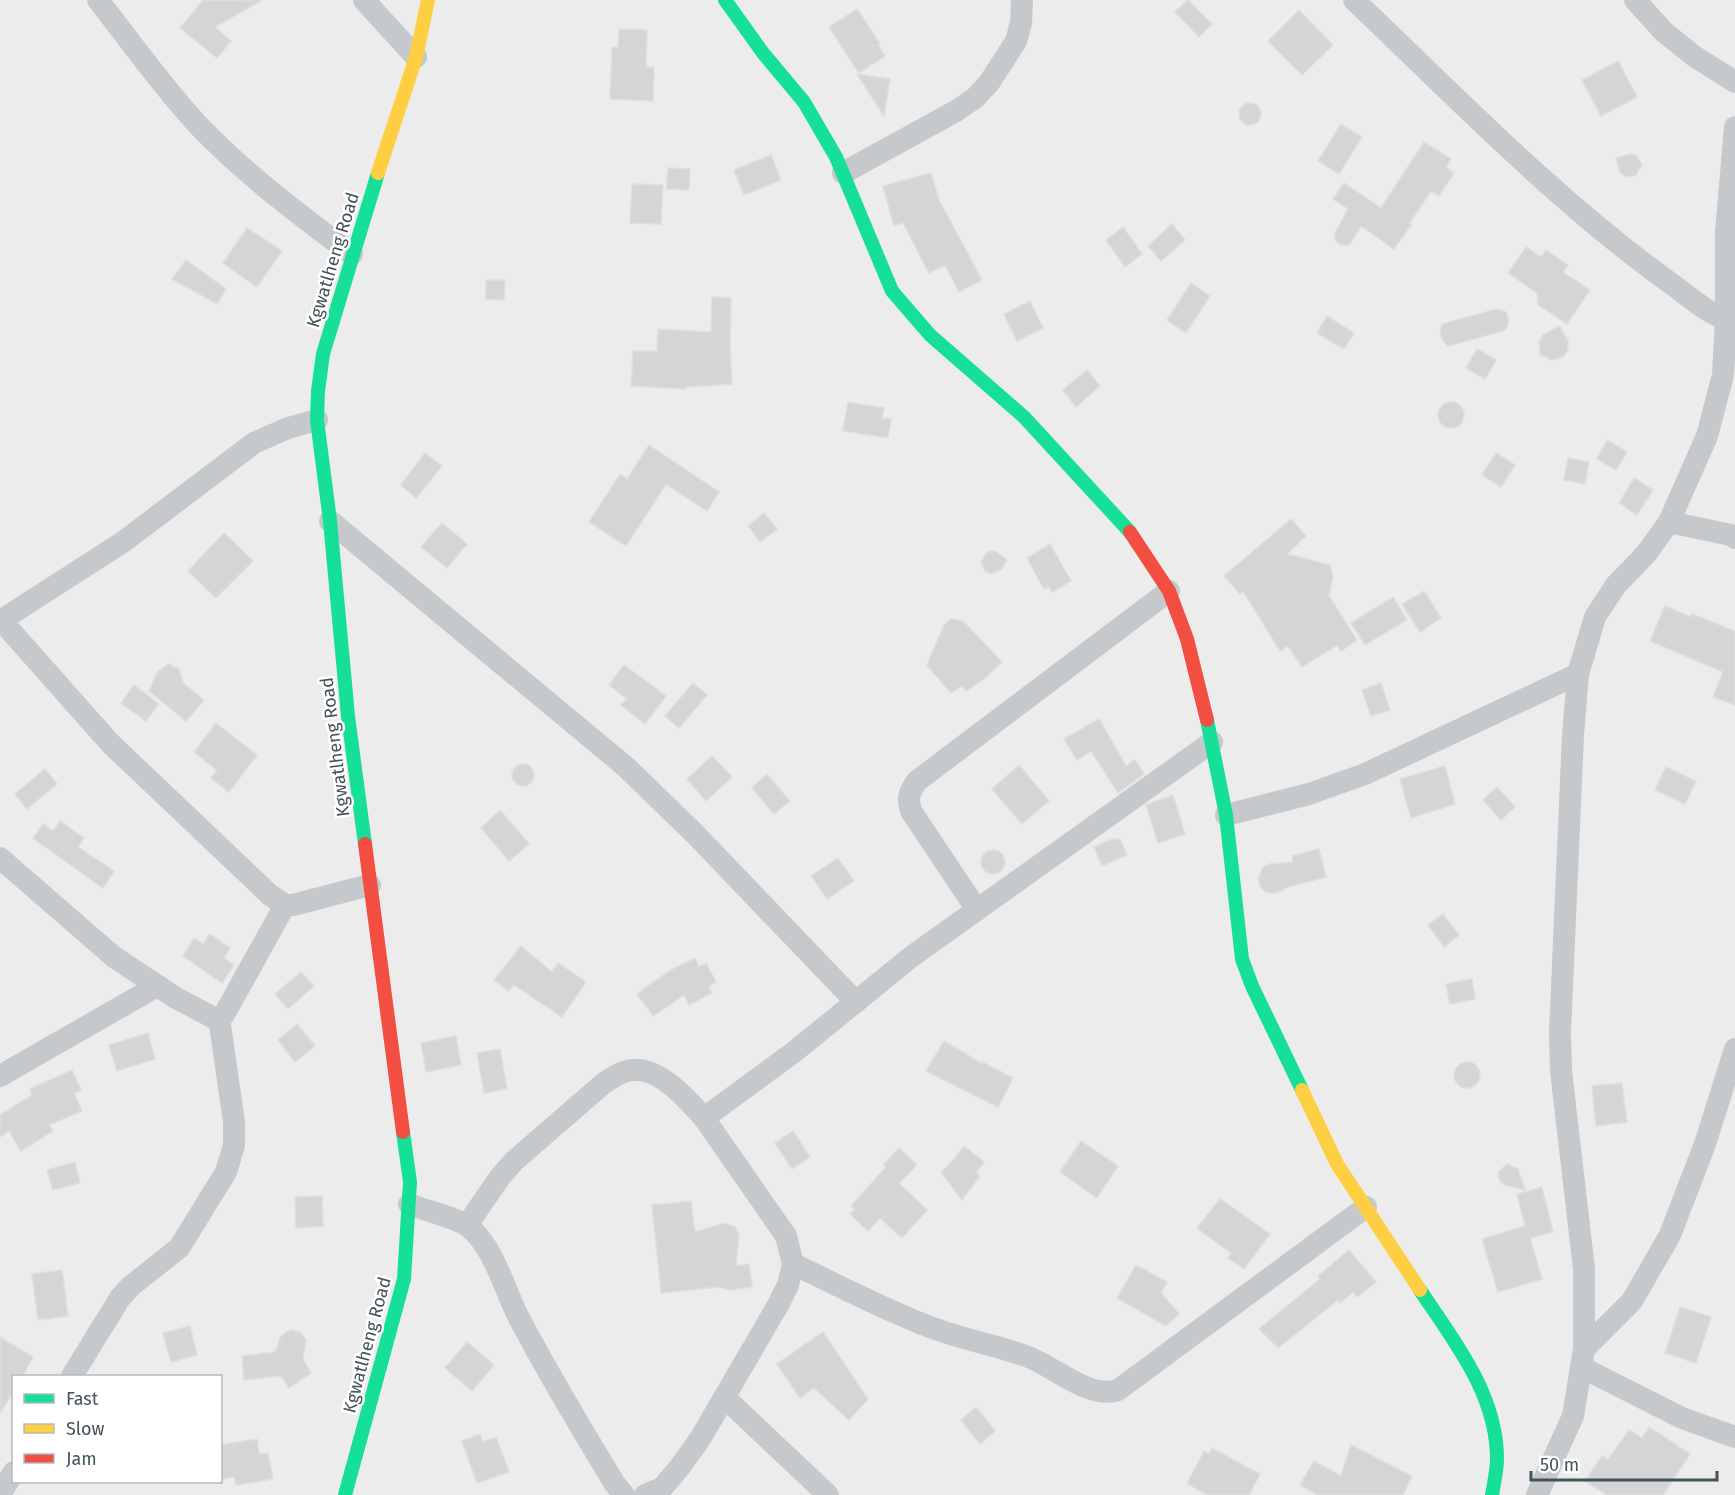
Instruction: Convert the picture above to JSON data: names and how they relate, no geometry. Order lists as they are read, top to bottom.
{
  "streets": {
    "street": ["Kgwatlheng Road"]
  },
  "legend": ["Fast", "Slow", "Jam"],
  "scale_bar": "50 m"
}
